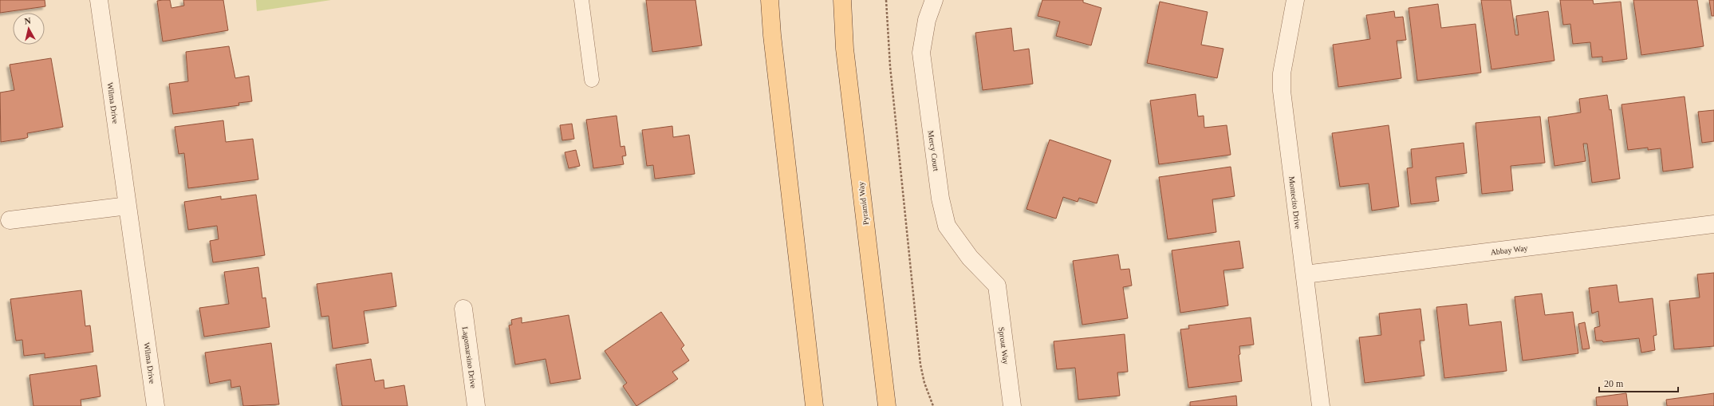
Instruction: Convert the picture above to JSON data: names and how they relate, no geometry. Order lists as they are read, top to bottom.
{
  "streets": {
    "main road": ["Pyramid Way"],
    "street": [
      "Wilma Drive",
      "Mercy Court",
      "Montecito Drive",
      "Abbay Way",
      "Sprout Way",
      "Lagomarsino Drive"
    ]
  },
  "crossings": [
    ["Mercy Court", "Sprout Way"],
    ["Montecito Drive", "Abbay Way"]
  ],
  "scale_bar": "20 m",
  "north": "top"
}
